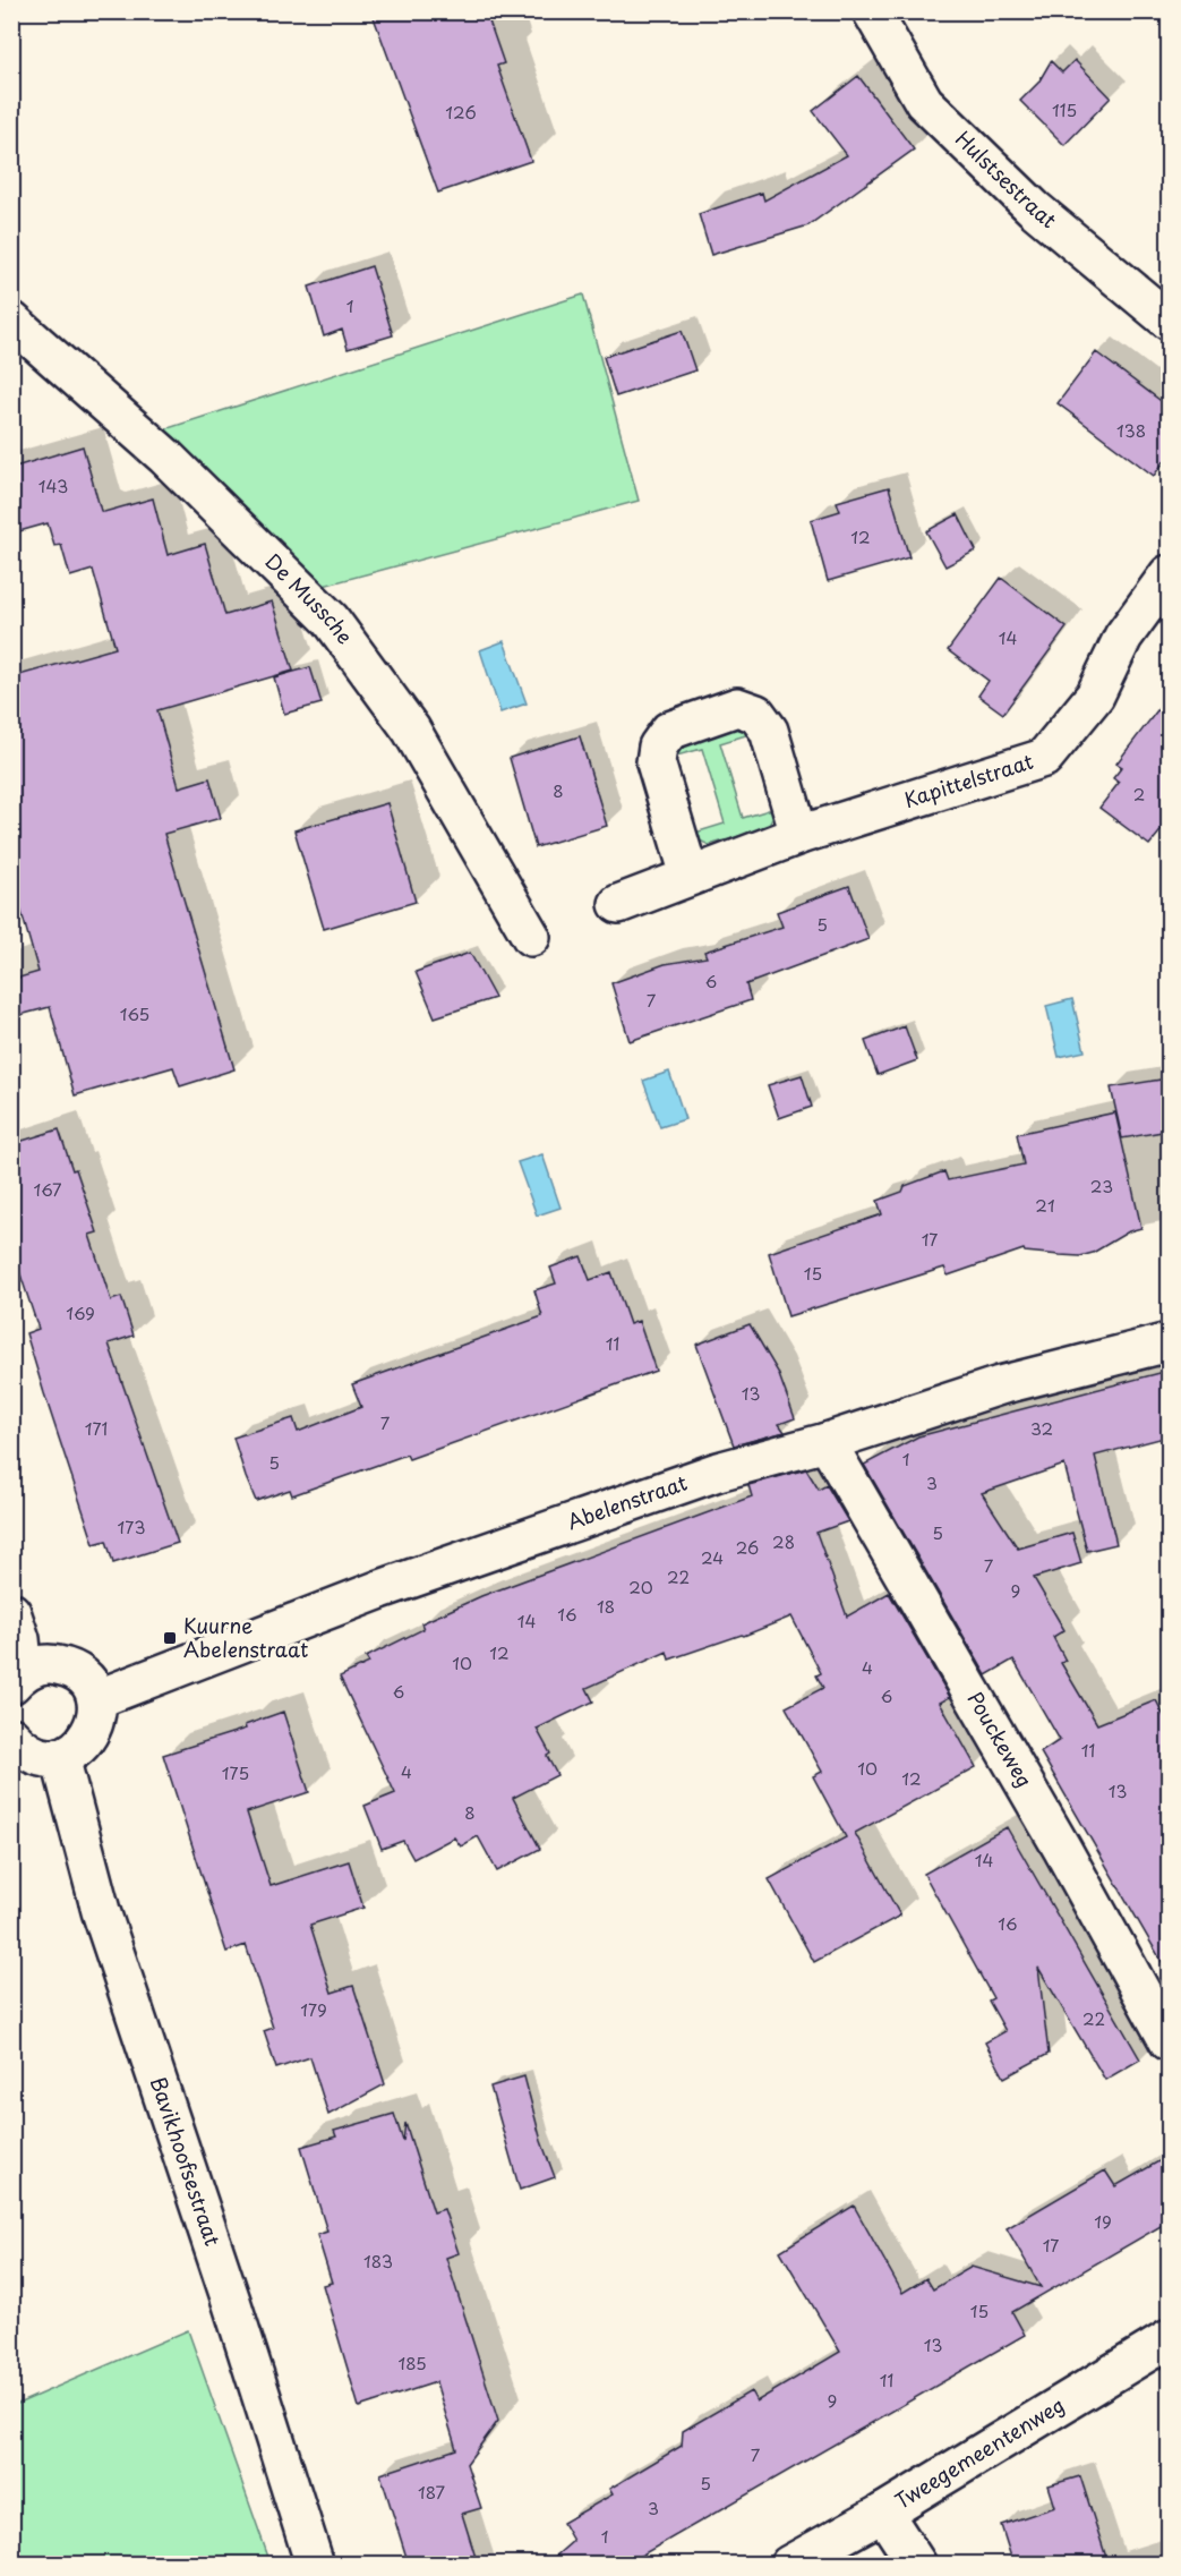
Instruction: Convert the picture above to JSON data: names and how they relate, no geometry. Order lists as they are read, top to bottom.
{
  "streets": {
    "street": [
      "Hulstsestraat",
      "De Mussche",
      "Kapittelstraat",
      "Abelenstraat",
      "Pouckeweg",
      "Bavikhoofsestraat",
      "Tweegemeentenweg"
    ]
  },
  "crossings": [
    ["Abelenstraat", "Pouckeweg"]
  ],
  "places": {
    "transit": ["Kuurne Abelenstraat"]
  },
  "house_numbers": [
    "115",
    "126",
    "1",
    "138",
    "143",
    "12",
    "14",
    "8",
    "2",
    "5",
    "6",
    "7",
    "165",
    "23",
    "167",
    "21",
    "17",
    "15",
    "169",
    "11",
    "13",
    "7",
    "171",
    "32",
    "1",
    "5",
    "3",
    "173",
    "5",
    "28",
    "26",
    "24",
    "7",
    "22",
    "20",
    "9",
    "18",
    "16",
    "14",
    "12",
    "10",
    "4",
    "6",
    "6",
    "11",
    "10",
    "4",
    "175",
    "12",
    "13",
    "8",
    "14",
    "16",
    "179",
    "22",
    "19",
    "17",
    "183",
    "15",
    "13",
    "185",
    "11",
    "9",
    "7",
    "5",
    "187",
    "3",
    "1"
  ]
}
